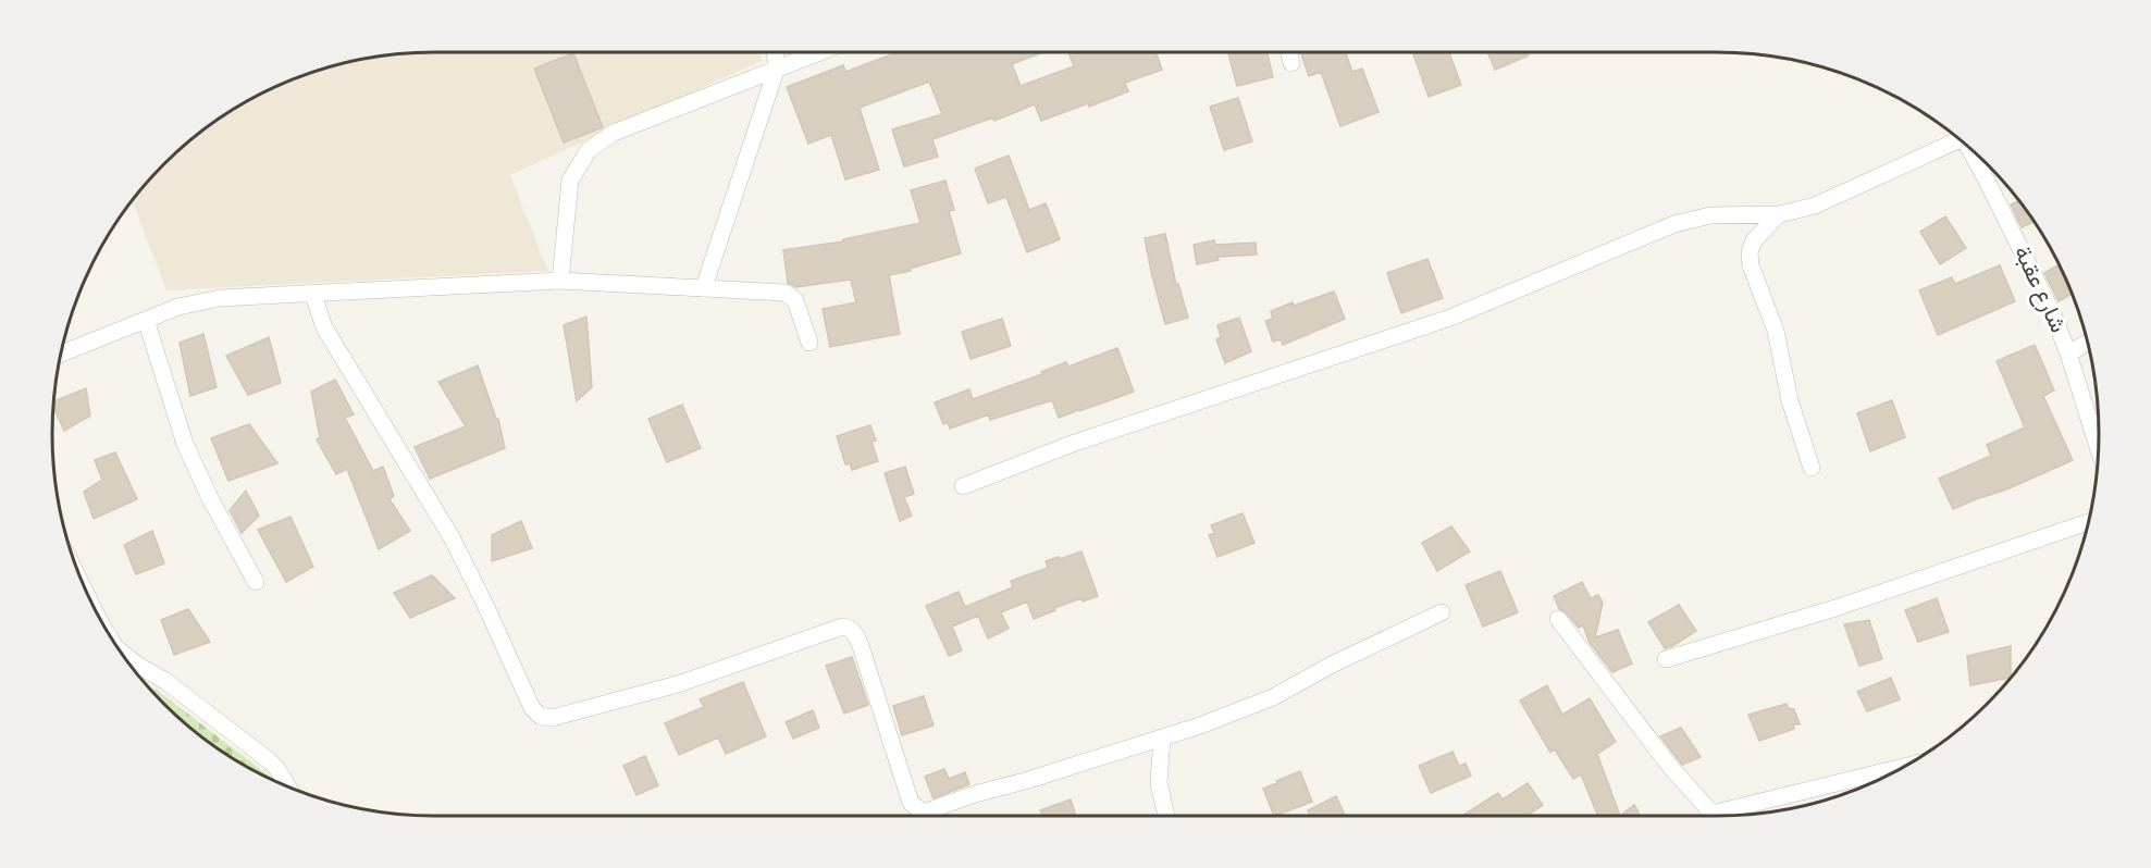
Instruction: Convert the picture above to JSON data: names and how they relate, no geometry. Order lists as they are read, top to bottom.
{
  "streets": {
    "street": ["شارع عقبة"]
  }
}
